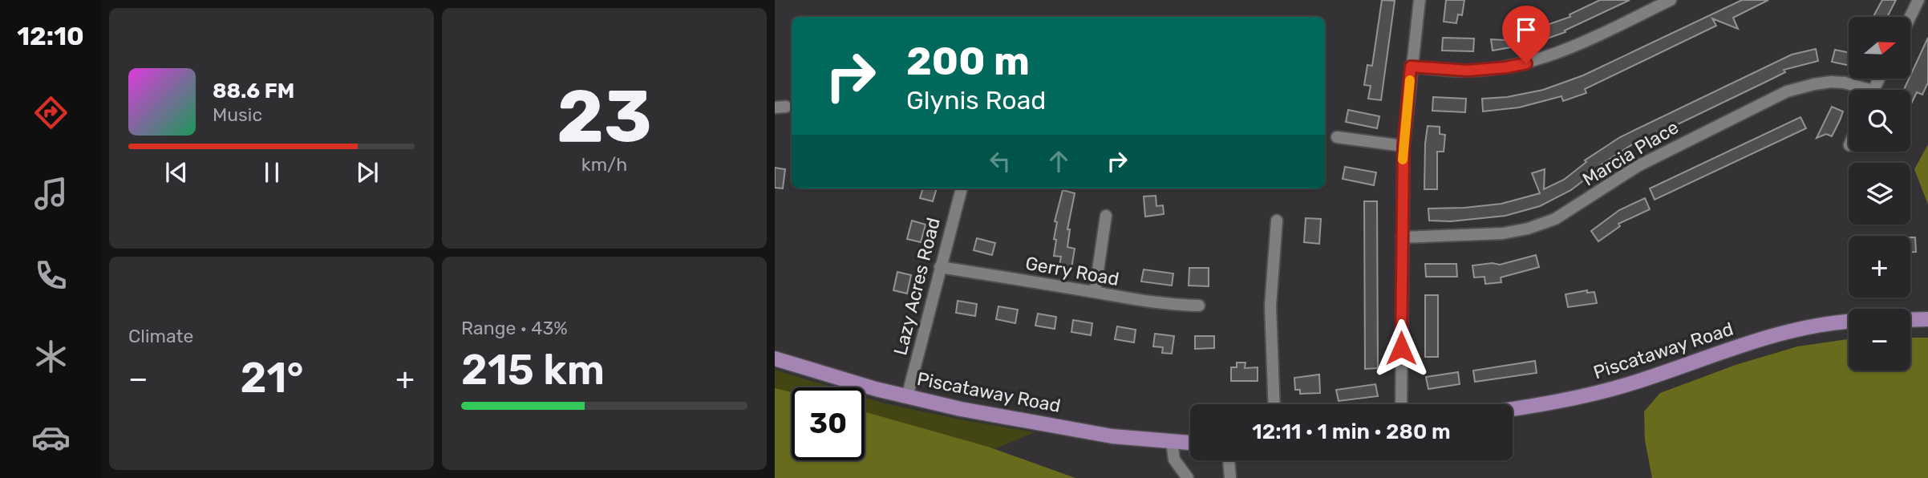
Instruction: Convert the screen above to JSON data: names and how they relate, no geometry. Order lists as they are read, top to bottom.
{
  "streets": {
    "main road": ["Piscataway Road"],
    "street": ["Marcia Place", "Gerry Road", "Lazy Acres Road"]
  },
  "crossings": [
    ["Gerry Road", "Lazy Acres Road"],
    ["Lazy Acres Road", "Piscataway Road"]
  ],
  "north": "right",
  "page": {
    "tabs": "12:10",
    "tile": [
      ["23", "km/h"],
      "Climate",
      ["Range · 43%", "215 km"]
    ],
    "map_buttons": ["+", "−"],
    "turn": ["200 m", "Glynis Road"],
    "song": ["88.6 FM", "Music"],
    "heat": ["−", "21°", "+"],
    "limit": "30",
    "trip": "12:11 · 1 min · 280 m"
  }
}
